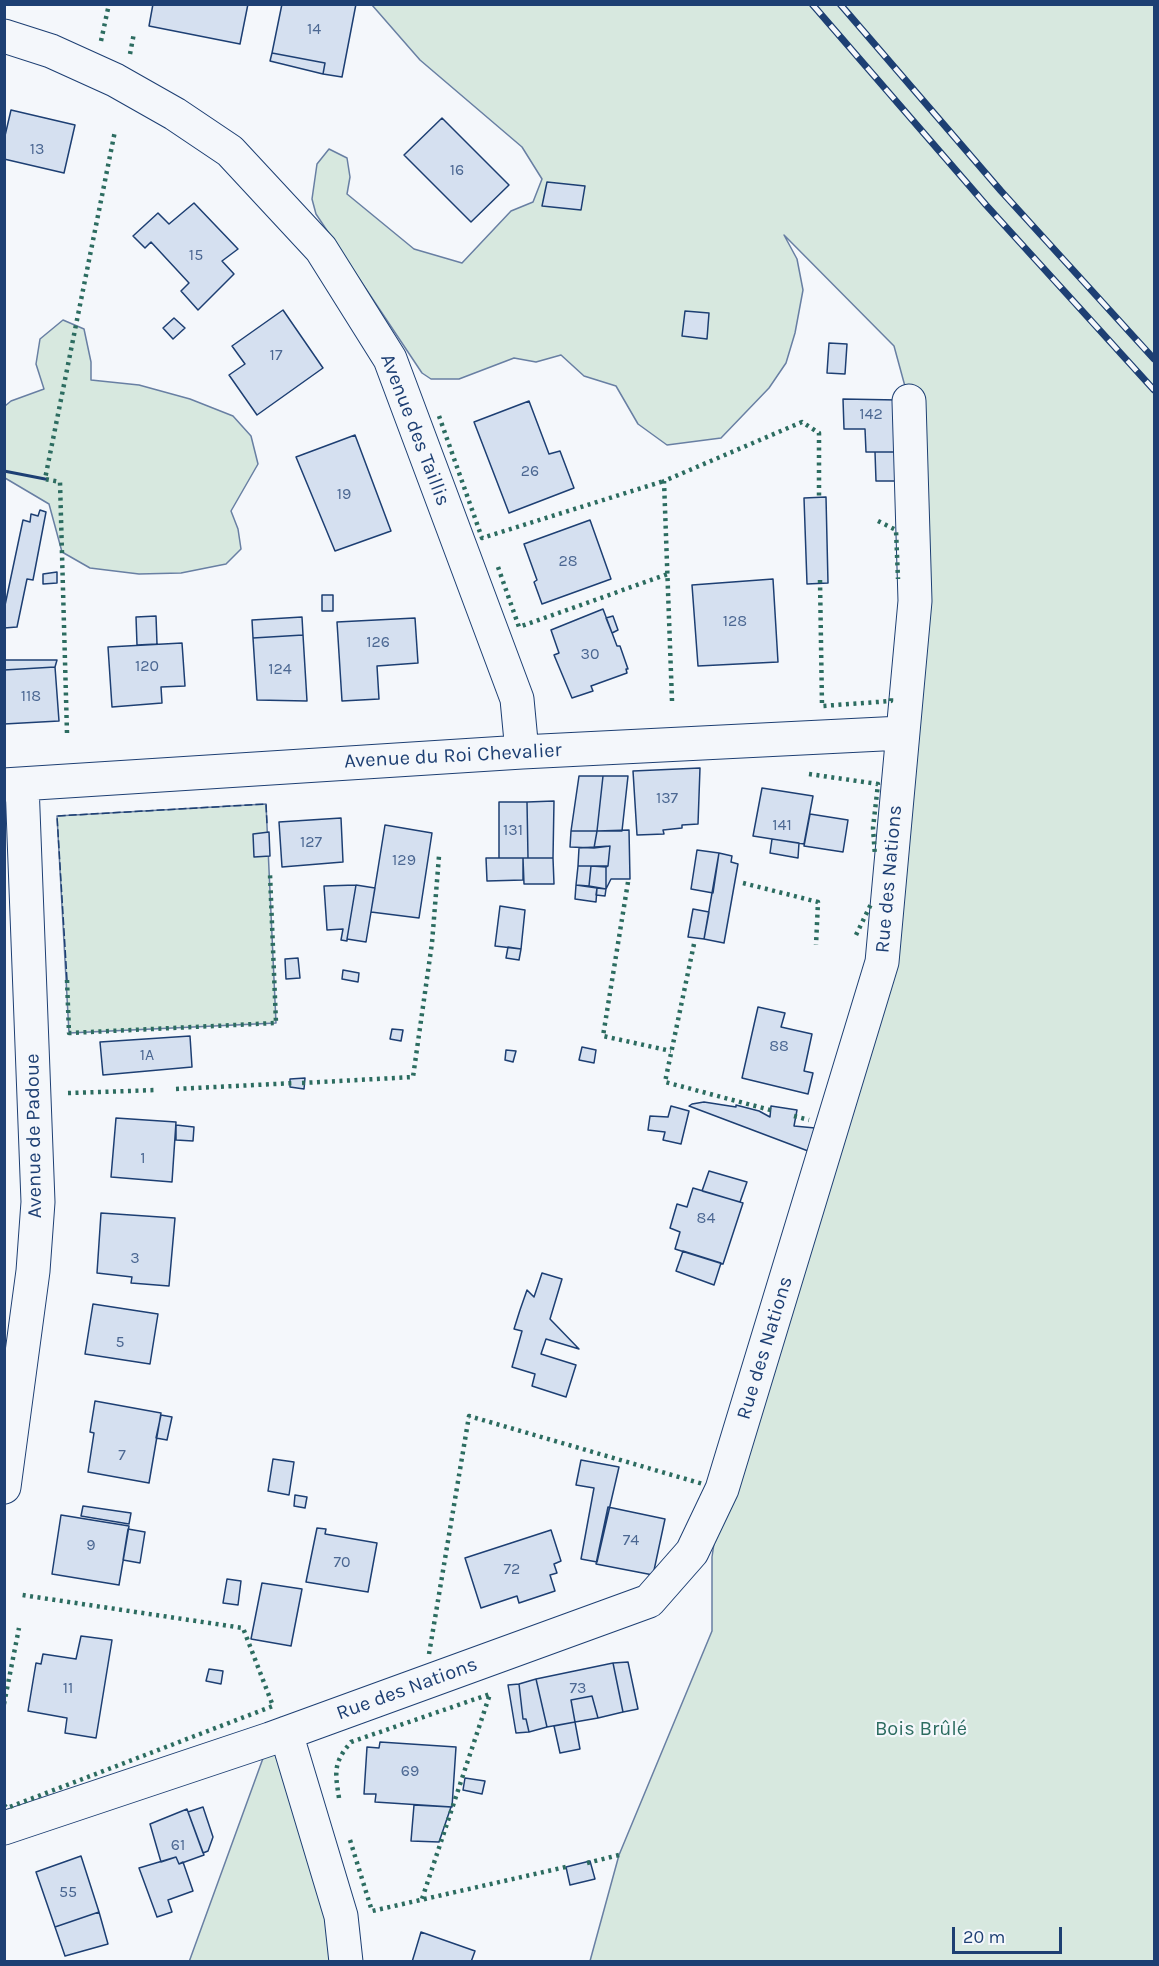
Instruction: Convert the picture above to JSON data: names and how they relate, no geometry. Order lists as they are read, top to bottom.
{
  "streets": {
    "street": [
      "Avenue des Taillis",
      "Avenue du Roi Chevalier",
      "Rue des Nations",
      "Avenue de Padoue"
    ]
  },
  "crossings": [
    ["Avenue des Taillis", "Avenue du Roi Chevalier"],
    ["Avenue du Roi Chevalier", "Rue des Nations"],
    ["Avenue du Roi Chevalier", "Avenue de Padoue"]
  ],
  "parks": ["Bois Brûlé"],
  "house_numbers": [
    "14",
    "13",
    "16",
    "15",
    "17",
    "142",
    "26",
    "19",
    "28",
    "128",
    "126",
    "30",
    "120",
    "124",
    "118",
    "137",
    "141",
    "131",
    "127",
    "129",
    "88",
    "1A",
    "1",
    "84",
    "3",
    "5",
    "7",
    "74",
    "9",
    "70",
    "72",
    "11",
    "73",
    "69",
    "61",
    "55"
  ],
  "scale_bar": "20 m"
}
